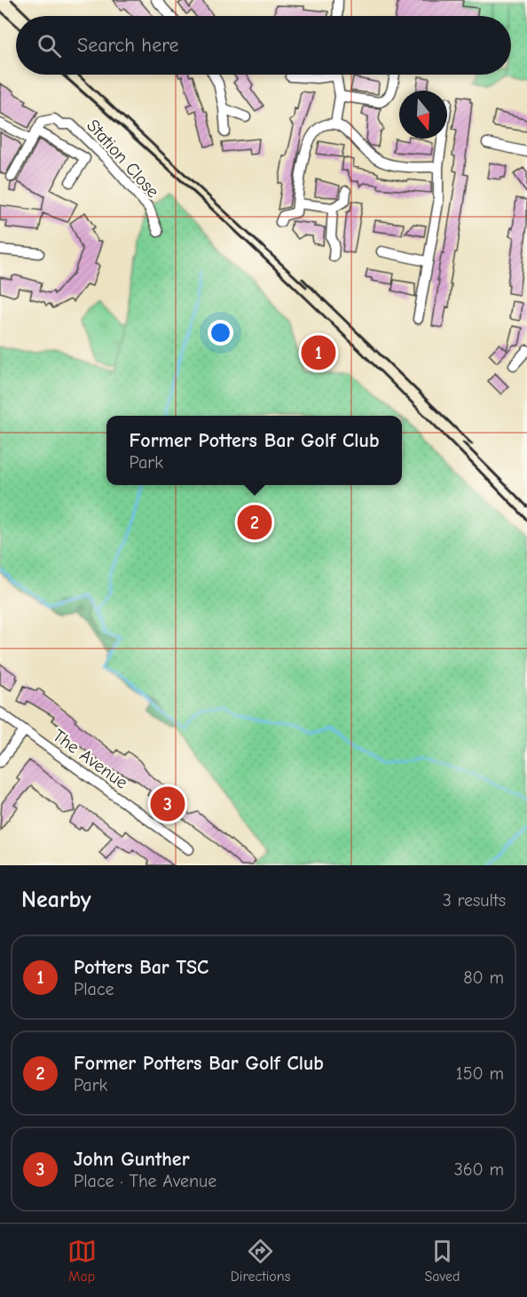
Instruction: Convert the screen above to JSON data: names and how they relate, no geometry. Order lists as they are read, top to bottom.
{
  "streets": {
    "street": ["Station Close", "The Avenue"]
  },
  "north": "bottom",
  "page": {
    "search": "Search here",
    "pins": ["1", "2", "3"],
    "popup": ["Former Potters Bar Golf Club", "Park"],
    "heading": ["Nearby", "3 results"],
    "list": [
      {
        "mark": "1",
        "name": "Potters Bar TSC",
        "note": "Place",
        "value": "80 m"
      },
      {
        "mark": "2",
        "name": "Former Potters Bar Golf Club",
        "note": "Park",
        "value": "150 m"
      },
      {
        "mark": "3",
        "name": "John Gunther",
        "note": "Place · The Avenue",
        "value": "360 m"
      }
    ],
    "nav": ["Map", "Directions", "Saved"]
  }
}
